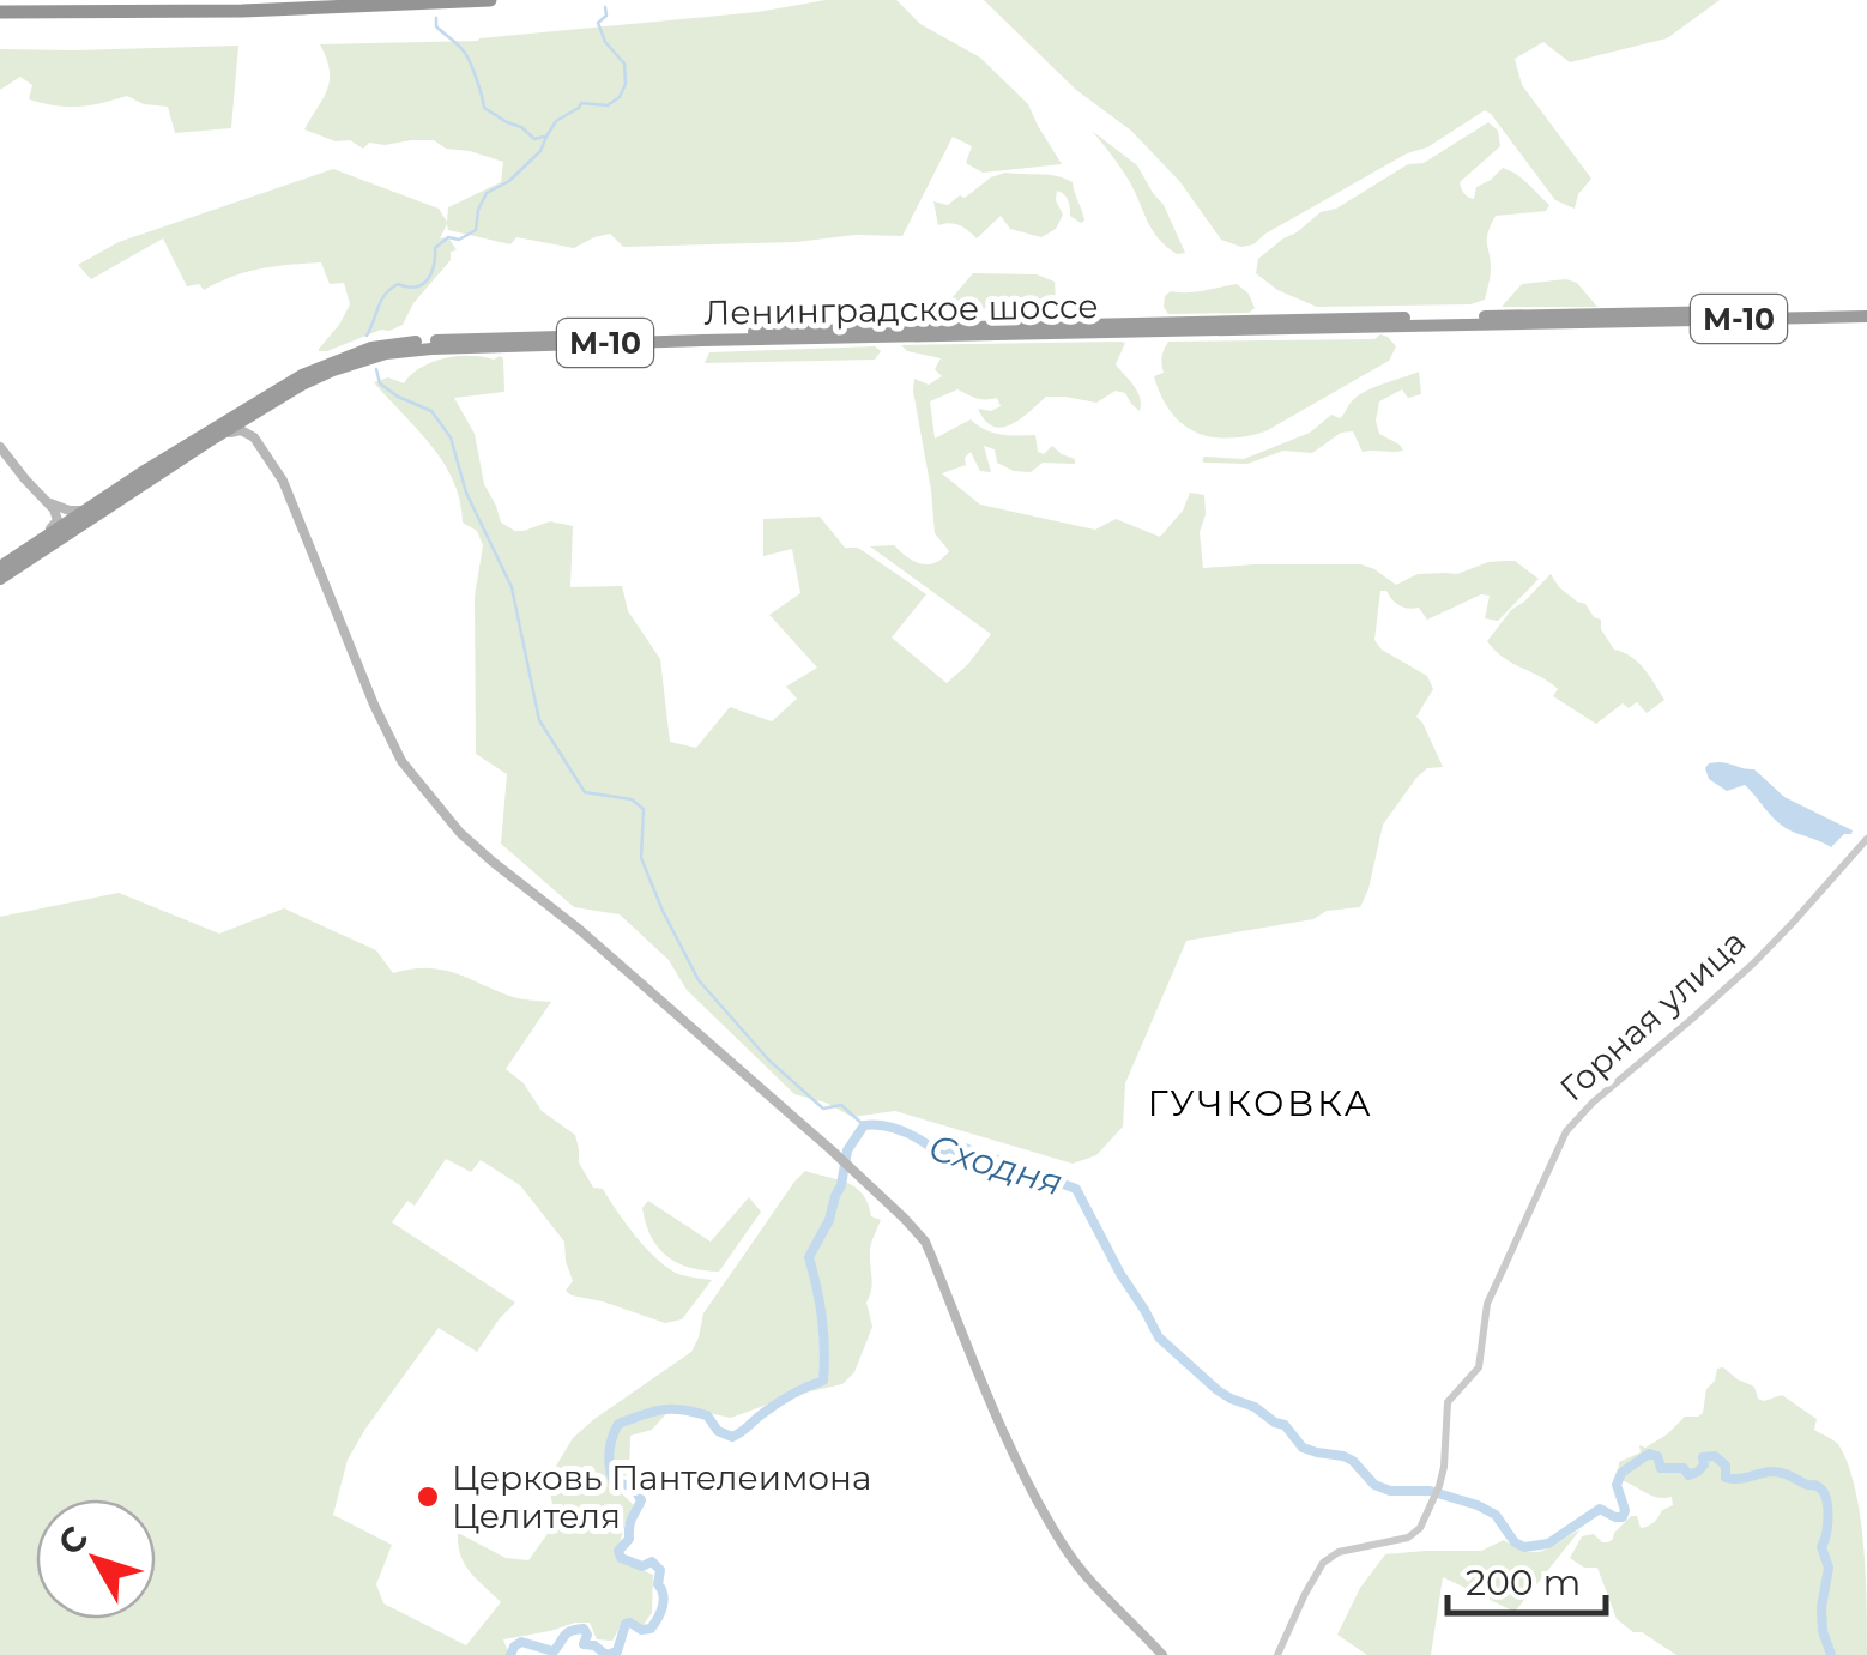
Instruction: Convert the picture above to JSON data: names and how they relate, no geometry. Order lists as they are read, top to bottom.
{
  "streets": {
    "highway": ["Ленинградское шоссе", "М-10"],
    "street": ["Горная улица"]
  },
  "districts": ["ГУЧКОВКА"],
  "water": ["Сходня"],
  "places": ["Церковь Пантелеимона Целителя"],
  "scale_bar": "200 m",
  "north": "top left"
}
